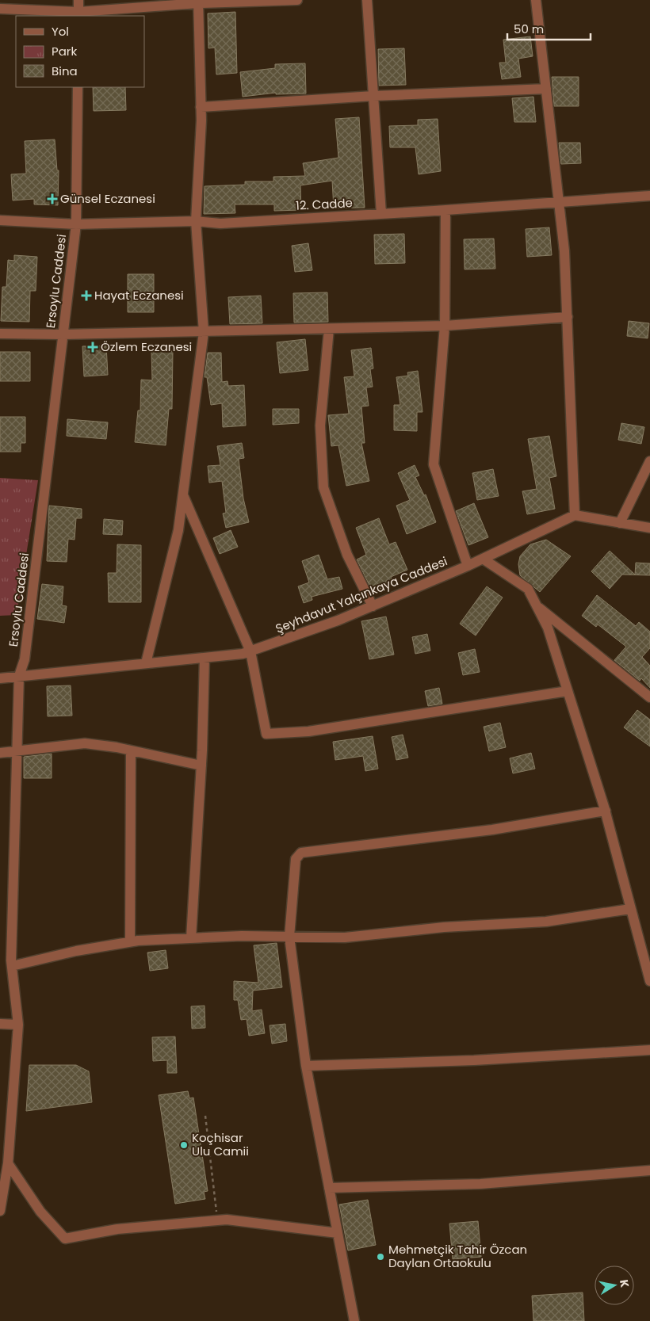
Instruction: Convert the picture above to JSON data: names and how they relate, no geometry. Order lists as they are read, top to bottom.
{
  "streets": {
    "street": ["12. Cadde", "Ersoylu Caddesi", "Şeyhdavut Yalçınkaya Caddesi"]
  },
  "crossings": [
    ["12. Cadde", "Ersoylu Caddesi"],
    ["Ersoylu Caddesi", "Şeyhdavut Yalçınkaya Caddesi"]
  ],
  "places": {
    "health": ["Günsel Eczanesi", "Hayat Eczanesi", "Özlem Eczanesi"],
    "other": ["Koçhisar Ulu Camii", "Mehmetçik Tahir Özcan Daylan Ortaokulu"]
  },
  "legend": ["Yol", "Park", "Bina"],
  "scale_bar": "50 m",
  "north": "right"
}
